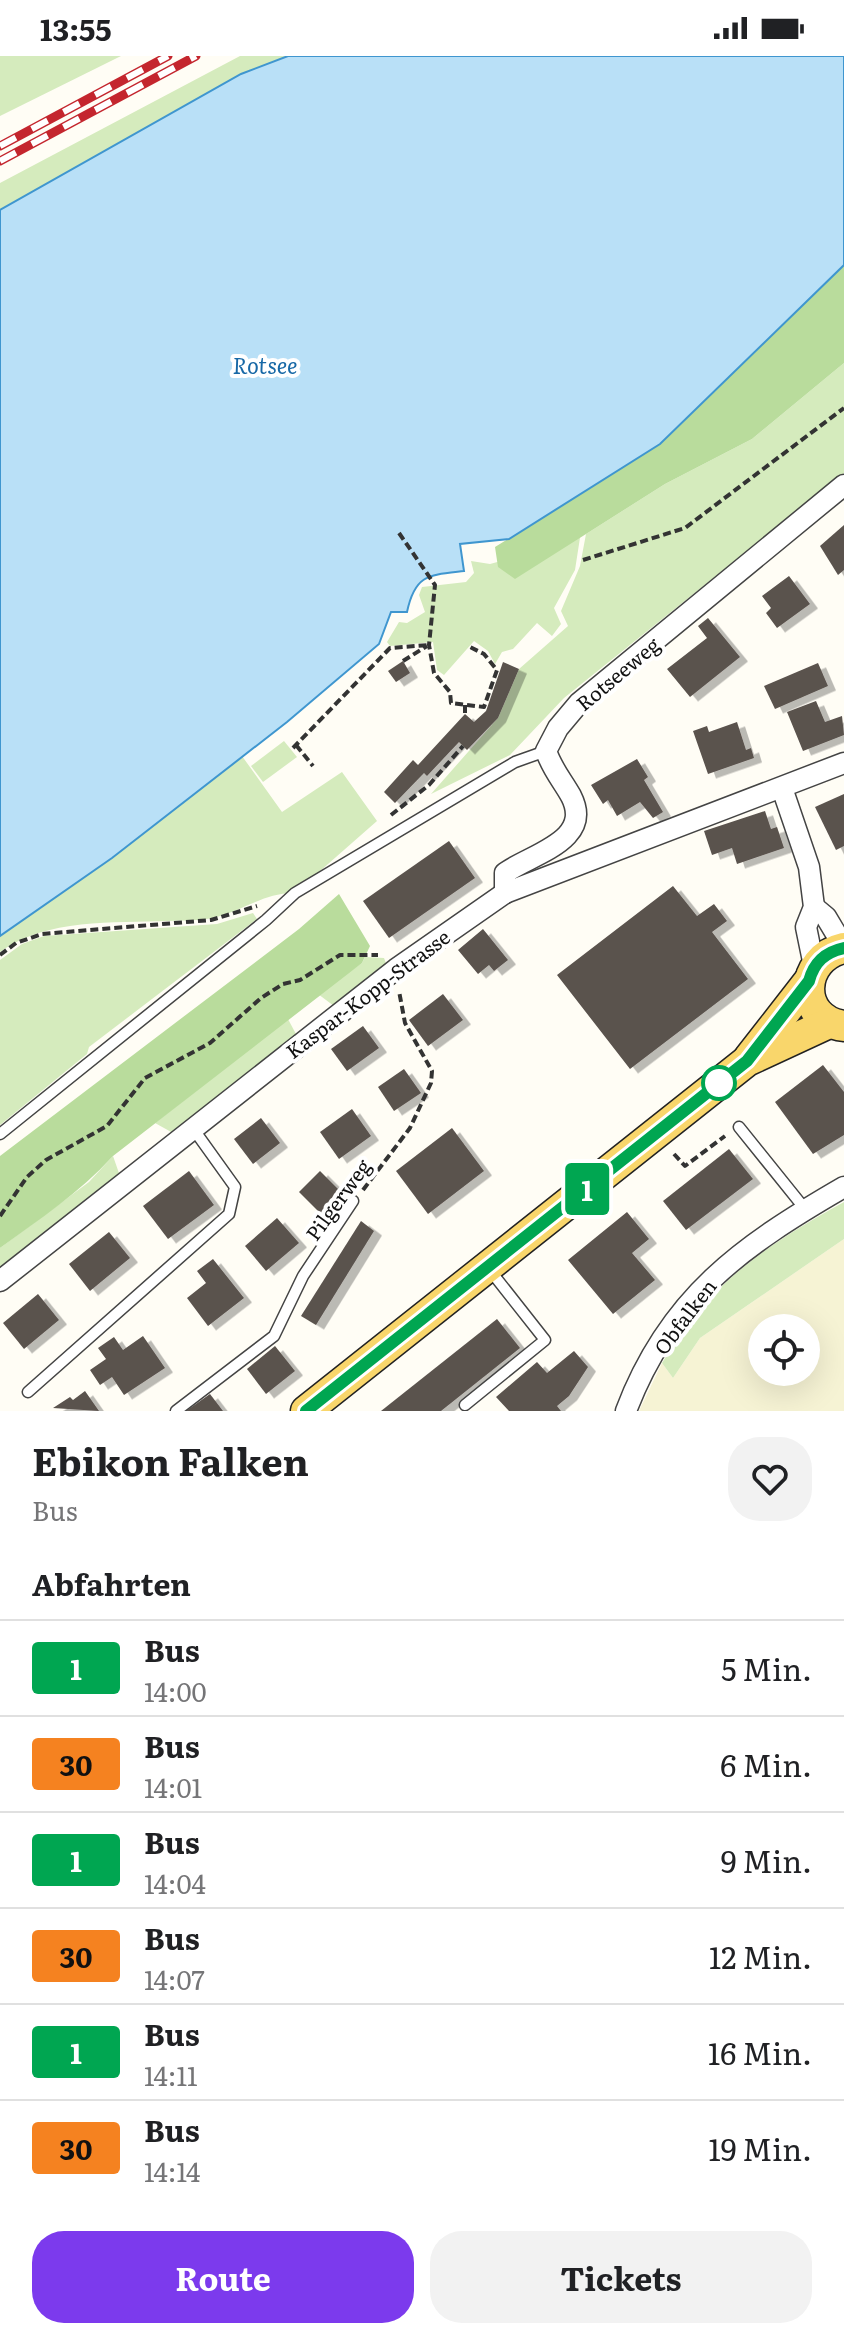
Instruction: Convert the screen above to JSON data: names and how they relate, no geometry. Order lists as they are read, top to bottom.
{
  "streets": {
    "street": ["Rotseeweg", "Kaspar-Kopp-Strasse", "Obfalken"],
    "lane": ["Pilgerweg"]
  },
  "crossings": [
    ["Kaspar-Kopp-Strasse", "Pilgerweg"]
  ],
  "water": ["Rotsee"],
  "lines": ["bus line 1"],
  "page": {
    "status": "13:55",
    "on_map": "1",
    "heading": [
      ["Ebikon Falken", "Bus"],
      "Abfahrten"
    ],
    "list": [
      {
        "mark": "1",
        "name": "Bus",
        "note": "14:00",
        "value": "5 Min."
      },
      {
        "mark": "30",
        "name": "Bus",
        "note": "14:01",
        "value": "6 Min."
      },
      {
        "mark": "1",
        "name": "Bus",
        "note": "14:04",
        "value": "9 Min."
      },
      {
        "mark": "30",
        "name": "Bus",
        "note": "14:07",
        "value": "12 Min."
      },
      {
        "mark": "1",
        "name": "Bus",
        "note": "14:11",
        "value": "16 Min."
      },
      {
        "mark": "30",
        "name": "Bus",
        "note": "14:14",
        "value": "19 Min."
      }
    ],
    "buttons": ["Route", "Tickets"]
  }
}
